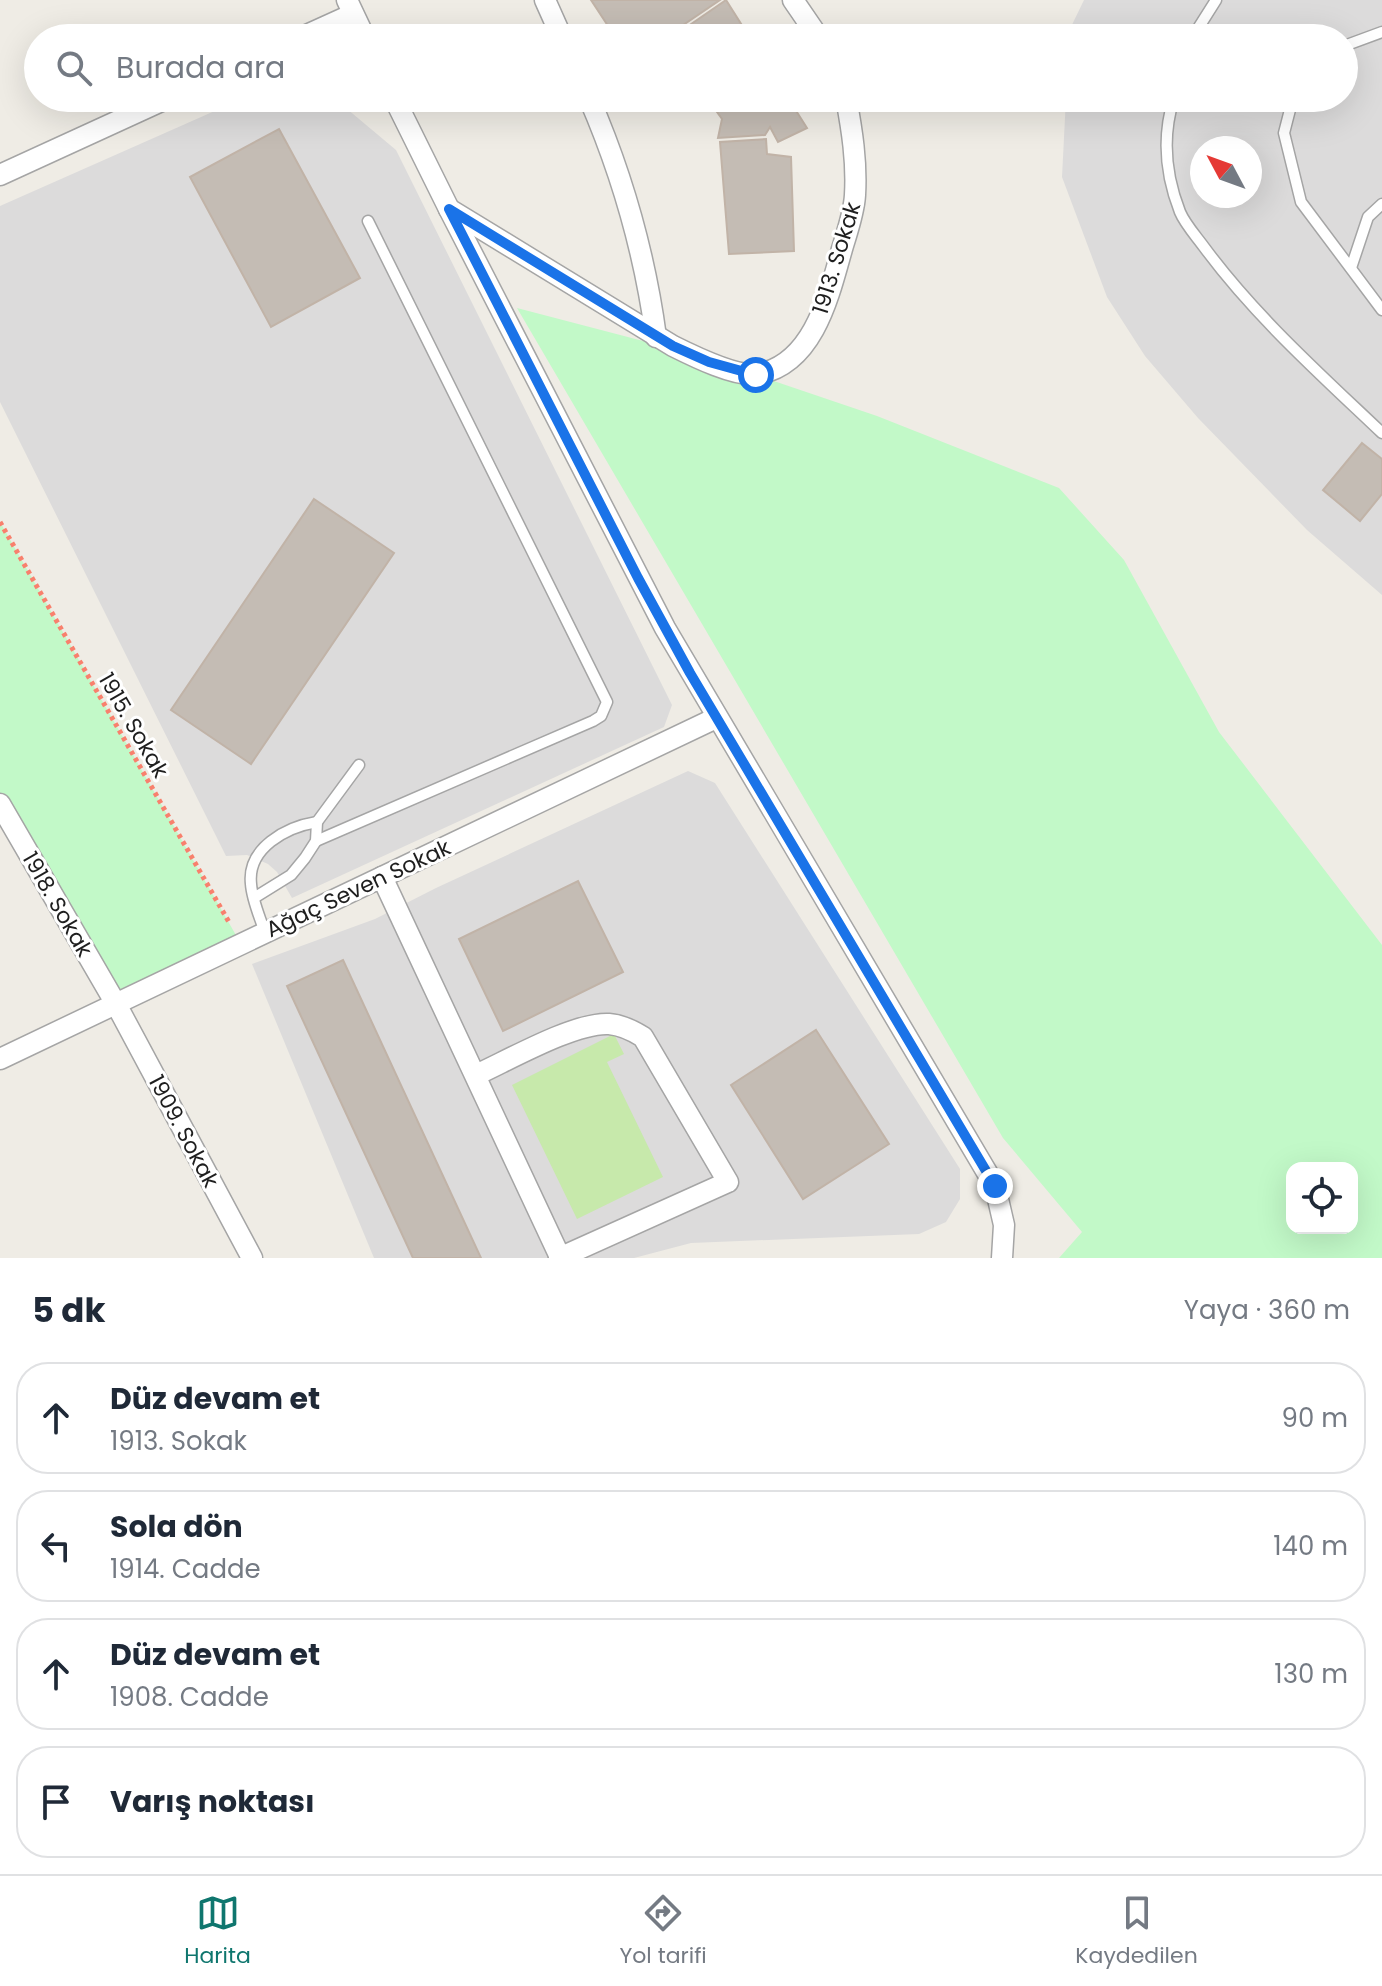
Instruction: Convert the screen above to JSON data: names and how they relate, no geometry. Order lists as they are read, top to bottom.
{
  "streets": {
    "street": [
      "1913. Sokak",
      "Ağaç Seven Sokak",
      "1918. Sokak",
      "1909. Sokak"
    ],
    "path": ["1915. Sokak"]
  },
  "crossings": [
    ["1915. Sokak", "Ağaç Seven Sokak"],
    ["Ağaç Seven Sokak", "1918. Sokak"],
    ["Ağaç Seven Sokak", "1909. Sokak"],
    ["1918. Sokak", "1909. Sokak"]
  ],
  "north": "top left",
  "page": {
    "search": "Burada ara",
    "heading": ["5 dk", "Yaya · 360 m"],
    "list": [
      ["Düz devam et", "1913. Sokak", "90 m"],
      ["Sola dön", "1914. Cadde", "140 m"],
      ["Düz devam et", "1908. Cadde", "130 m"],
      "Varış noktası"
    ],
    "nav": ["Harita", "Yol tarifi", "Kaydedilen"]
  }
}
